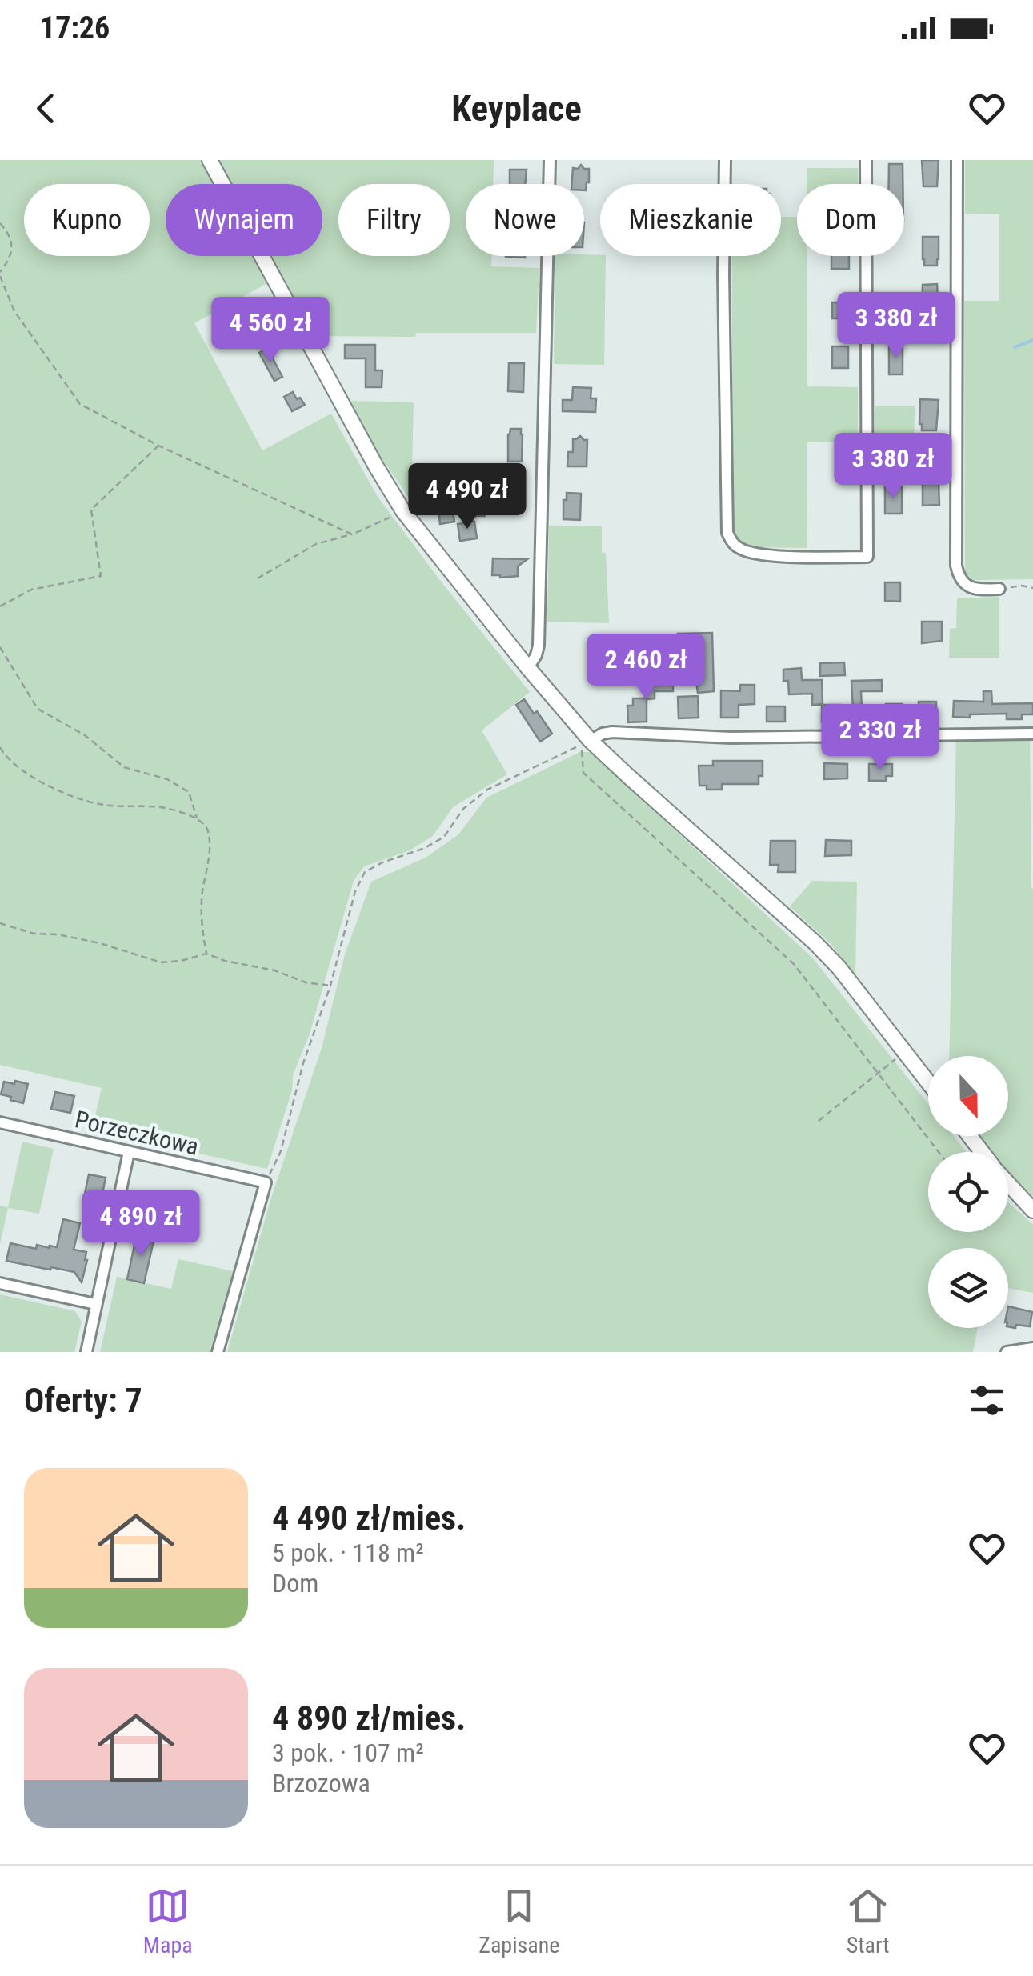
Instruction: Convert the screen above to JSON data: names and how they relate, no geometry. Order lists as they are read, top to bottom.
{
  "streets": {
    "street": ["Porzeczkowa"]
  },
  "north": "bottom",
  "page": {
    "status": "17:26",
    "header": "Keyplace",
    "chip": [
      "Kupno",
      "Wynajem",
      "Filtry",
      "Nowe",
      "Mieszkanie",
      "Dom"
    ],
    "price": [
      "3 380 zł",
      "4 560 zł",
      "3 380 zł",
      "4 490 zł",
      "2 460 zł",
      "2 330 zł",
      "4 890 zł"
    ],
    "heading": "Oferty: 7",
    "list": [
      {
        "name": "4 490 zł/mies.",
        "note": "5 pok. · 118 m² · Dom"
      },
      {
        "name": "4 890 zł/mies.",
        "note": "3 pok. · 107 m² · Brzozowa"
      }
    ],
    "tabs": ["Mapa", "Zapisane", "Start"]
  }
}
